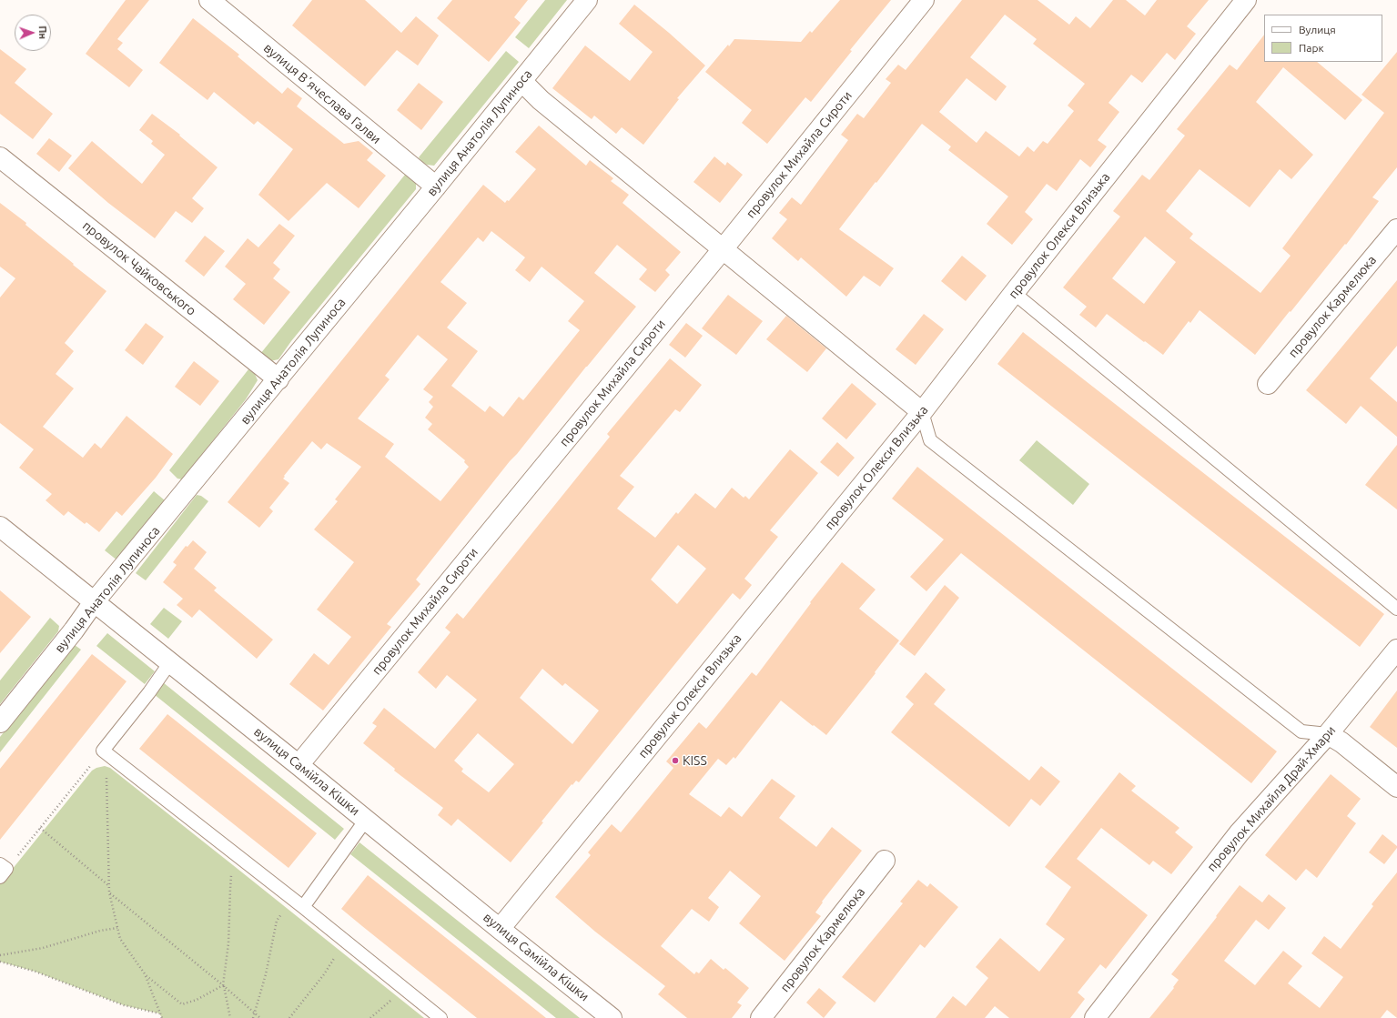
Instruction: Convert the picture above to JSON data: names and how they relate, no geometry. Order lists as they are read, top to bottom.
{
  "streets": {
    "street": [
      "вулиця Вʼячеслава Галви",
      "вулиця Анатолія Лупиноса",
      "провулок Михайла Сироти",
      "провулок Олекси Влизька",
      "провулок Чайковського",
      "провулок Кармелюка",
      "вулиця Самійла Кішки",
      "провулок Михайла Драй-Хмари"
    ]
  },
  "crossings": [
    ["вулиця Вʼячеслава Галви", "вулиця Анатолія Лупиноса"],
    ["вулиця Анатолія Лупиноса", "провулок Чайковського"],
    ["вулиця Анатолія Лупиноса", "вулиця Самійла Кішки"],
    ["провулок Михайла Сироти", "вулиця Самійла Кішки"],
    ["провулок Олекси Влизька", "вулиця Самійла Кішки"]
  ],
  "places": ["KISS"],
  "legend": ["Вулиця", "Парк"],
  "north": "right"
}
